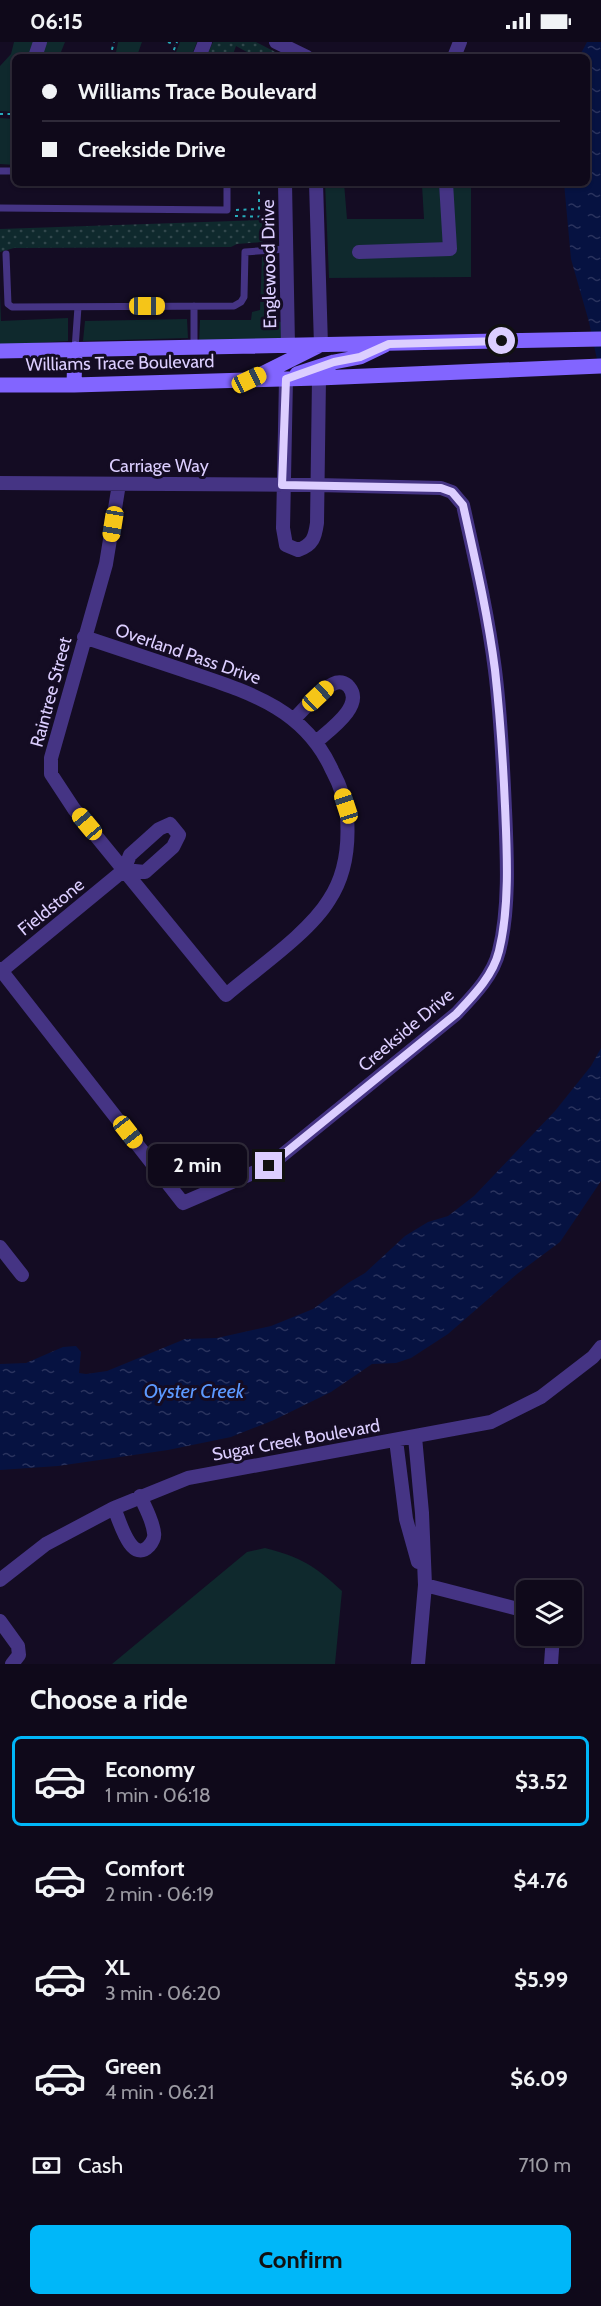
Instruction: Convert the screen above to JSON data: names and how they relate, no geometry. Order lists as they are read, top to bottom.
{
  "streets": {
    "main road": ["Williams Trace Boulevard"],
    "street": [
      "Englewood Drive",
      "Carriage Way",
      "Overland Pass Drive",
      "Raintree Street",
      "Fieldstone",
      "Creekside Drive",
      "Sugar Creek Boulevard"
    ]
  },
  "crossings": [
    ["Englewood Drive", "Williams Trace Boulevard"],
    ["Carriage Way", "Raintree Street"],
    ["Carriage Way", "Creekside Drive"],
    ["Overland Pass Drive", "Raintree Street"],
    ["Raintree Street", "Fieldstone"],
    ["Fieldstone", "Creekside Drive"]
  ],
  "water": ["Oyster Creek"],
  "page": {
    "status": "06:15",
    "banner": ["Williams Trace Boulevard", "Creekside Drive"],
    "bubble": "2 min",
    "heading": "Choose a ride",
    "list": [
      {
        "name": "Economy",
        "note": "1 min · 06:18",
        "value": "$3.52"
      },
      {
        "name": "Comfort",
        "note": "2 min · 06:19",
        "value": "$4.76"
      },
      {
        "name": "XL",
        "note": "3 min · 06:20",
        "value": "$5.99"
      },
      {
        "name": "Green",
        "note": "4 min · 06:21",
        "value": "$6.09"
      }
    ],
    "pay": ["Cash", "710 m"],
    "buttons": "Confirm"
  }
}
